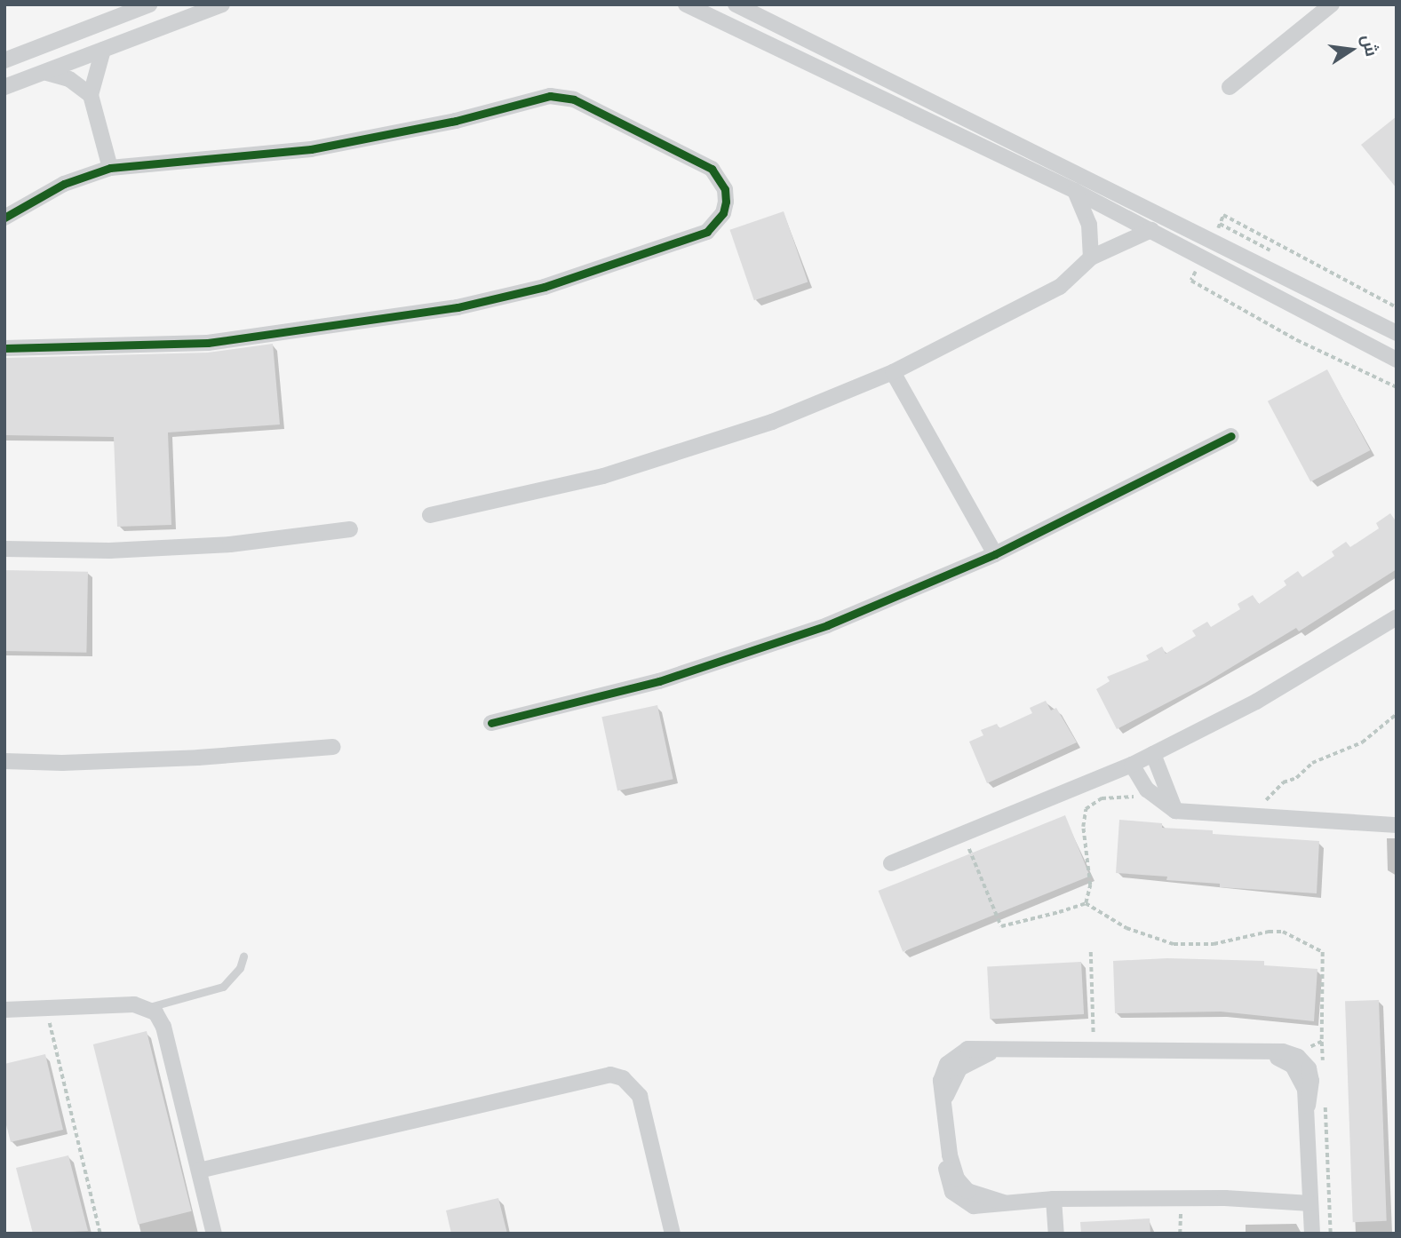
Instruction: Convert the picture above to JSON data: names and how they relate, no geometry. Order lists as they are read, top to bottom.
{
  "north": "right"
}
